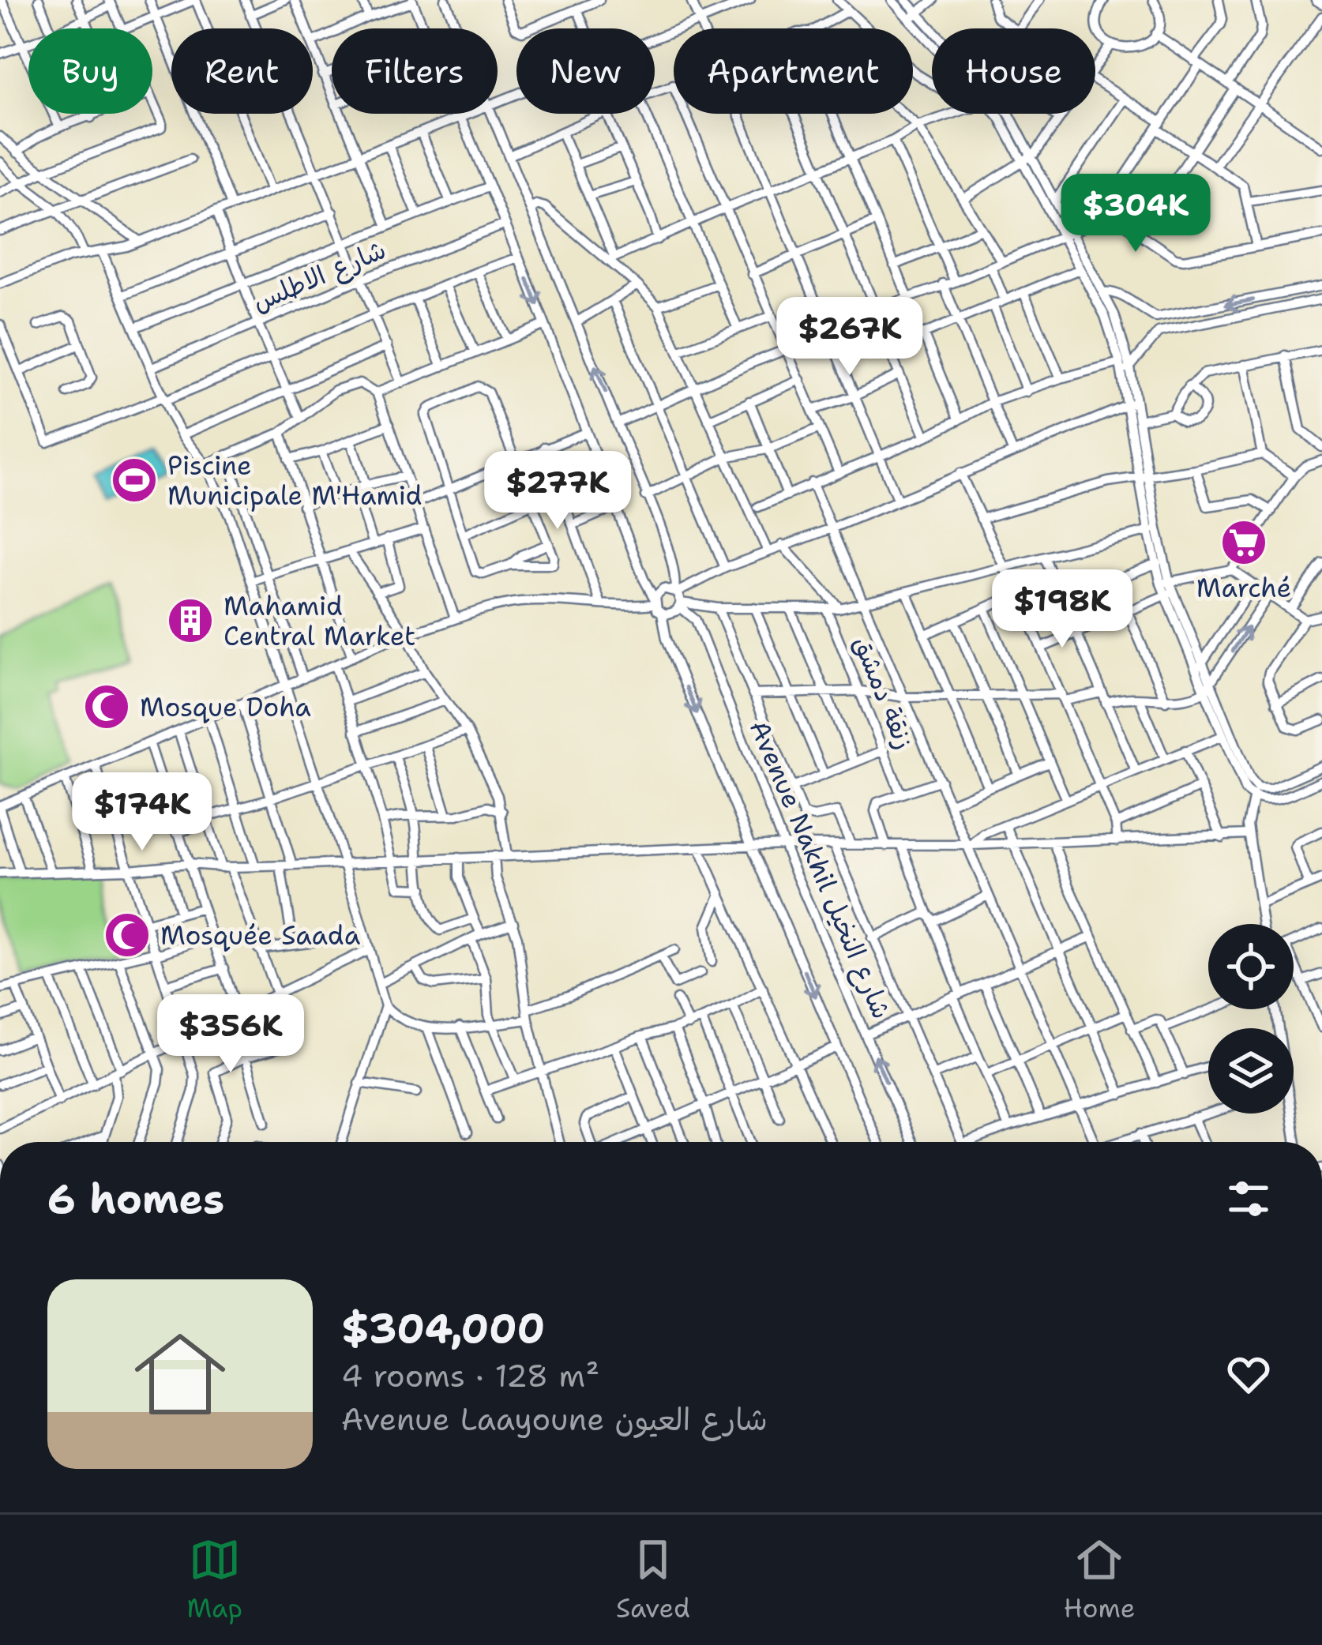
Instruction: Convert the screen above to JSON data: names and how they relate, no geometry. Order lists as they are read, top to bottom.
{
  "streets": {
    "street": ["شارع الاطلس", "زنقة دمشق", "Avenue Nakhil شارع النخيل"]
  },
  "places": {
    "sports": ["Piscine Municipale M'Hamid"],
    "supermarket": ["Marché"],
    "building": ["Mahamid Central Market"],
    "mosque": ["Mosque Doha", "Mosquée Saada"]
  },
  "page": {
    "chip": [
      "Buy",
      "Rent",
      "Filters",
      "New",
      "Apartment",
      "House"
    ],
    "price": [
      "$304K",
      "$267K",
      "$277K",
      "$198K",
      "$174K",
      "$356K"
    ],
    "heading": "6 homes",
    "list": [
      {
        "name": "$304,000",
        "note": "4 rooms · 128 m² · Avenue Laayoune شارع العيون"
      }
    ],
    "tabs": ["Map", "Saved", "Home"]
  }
}
